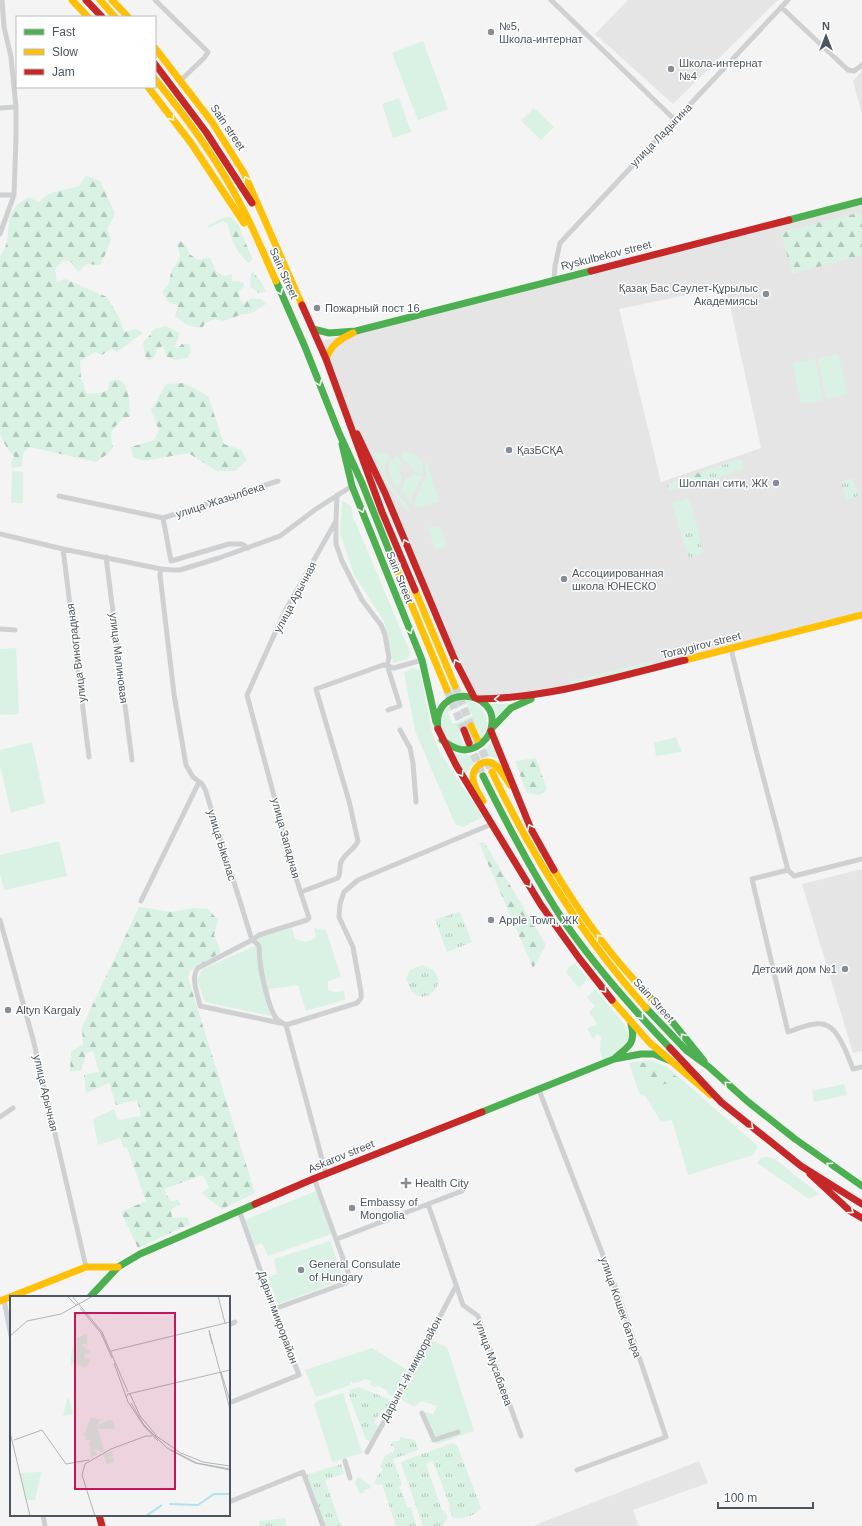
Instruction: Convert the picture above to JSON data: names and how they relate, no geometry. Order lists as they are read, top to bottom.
{
  "streets": {
    "street": [
      "Sain street",
      "улица Ладыгина",
      "Ryskulbekov street",
      "Sain Street",
      "улица Жазылбека",
      "улица Арычная",
      "Toraygirov street",
      "улица Виноградная",
      "улица Малиновая",
      "улица Западная",
      "улица Ыкылас",
      "Askarov street",
      "улица Кошек батыра",
      "Дарын микрорайон",
      "улица Мусабаева",
      "Дарын 1-й микрорайон"
    ]
  },
  "crossings": [
    ["Sain street", "Sain Street"],
    ["улица Ладыгина", "Ryskulbekov street"],
    ["улица Арычная", "улица Западная"],
    ["улица Западная", "улица Ыкылас"],
    ["Askarov street", "улица Кошек батыра"],
    ["Askarov street", "Дарын микрорайон"],
    ["улица Мусабаева", "Дарын 1-й микрорайон"]
  ],
  "places": {
    "other": [
      "№5, Школа-интернат",
      "Школа-интернат №4",
      "Қазақ Бас Сәулет-Құрылыс Академиясы",
      "Пожарный пост 16",
      "ҚазБСҚА",
      "Шолпан сити, ЖК",
      "Ассоциированная школа ЮНЕСКО",
      "Apple Town, ЖК",
      "Детский дом №1",
      "Altyn Kargaly",
      "Embassy of Mongolia",
      "General Consulate of Hungary"
    ],
    "health": ["Health City"]
  },
  "legend": ["Fast", "Slow", "Jam"],
  "scale_bar": "100 m",
  "north": "top"
}
